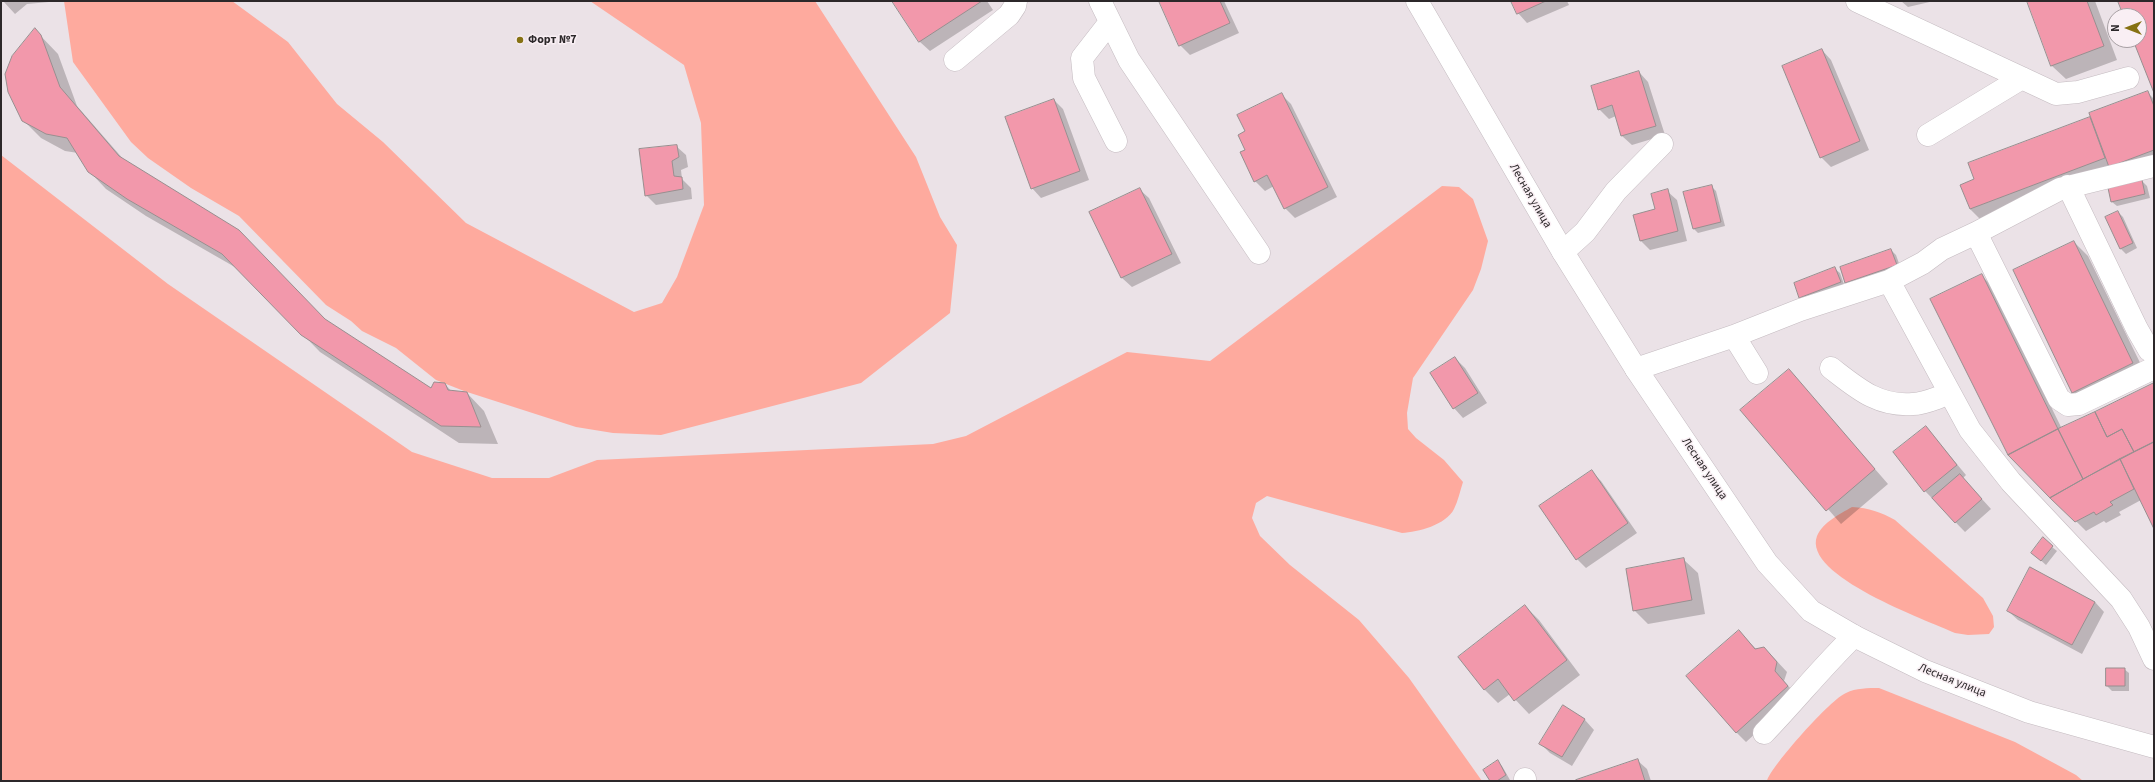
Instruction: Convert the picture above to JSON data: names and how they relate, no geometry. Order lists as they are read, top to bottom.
{
  "streets": {
    "main road": ["Лесная улица"]
  },
  "places": ["Форт №7"],
  "north": "left"
}
